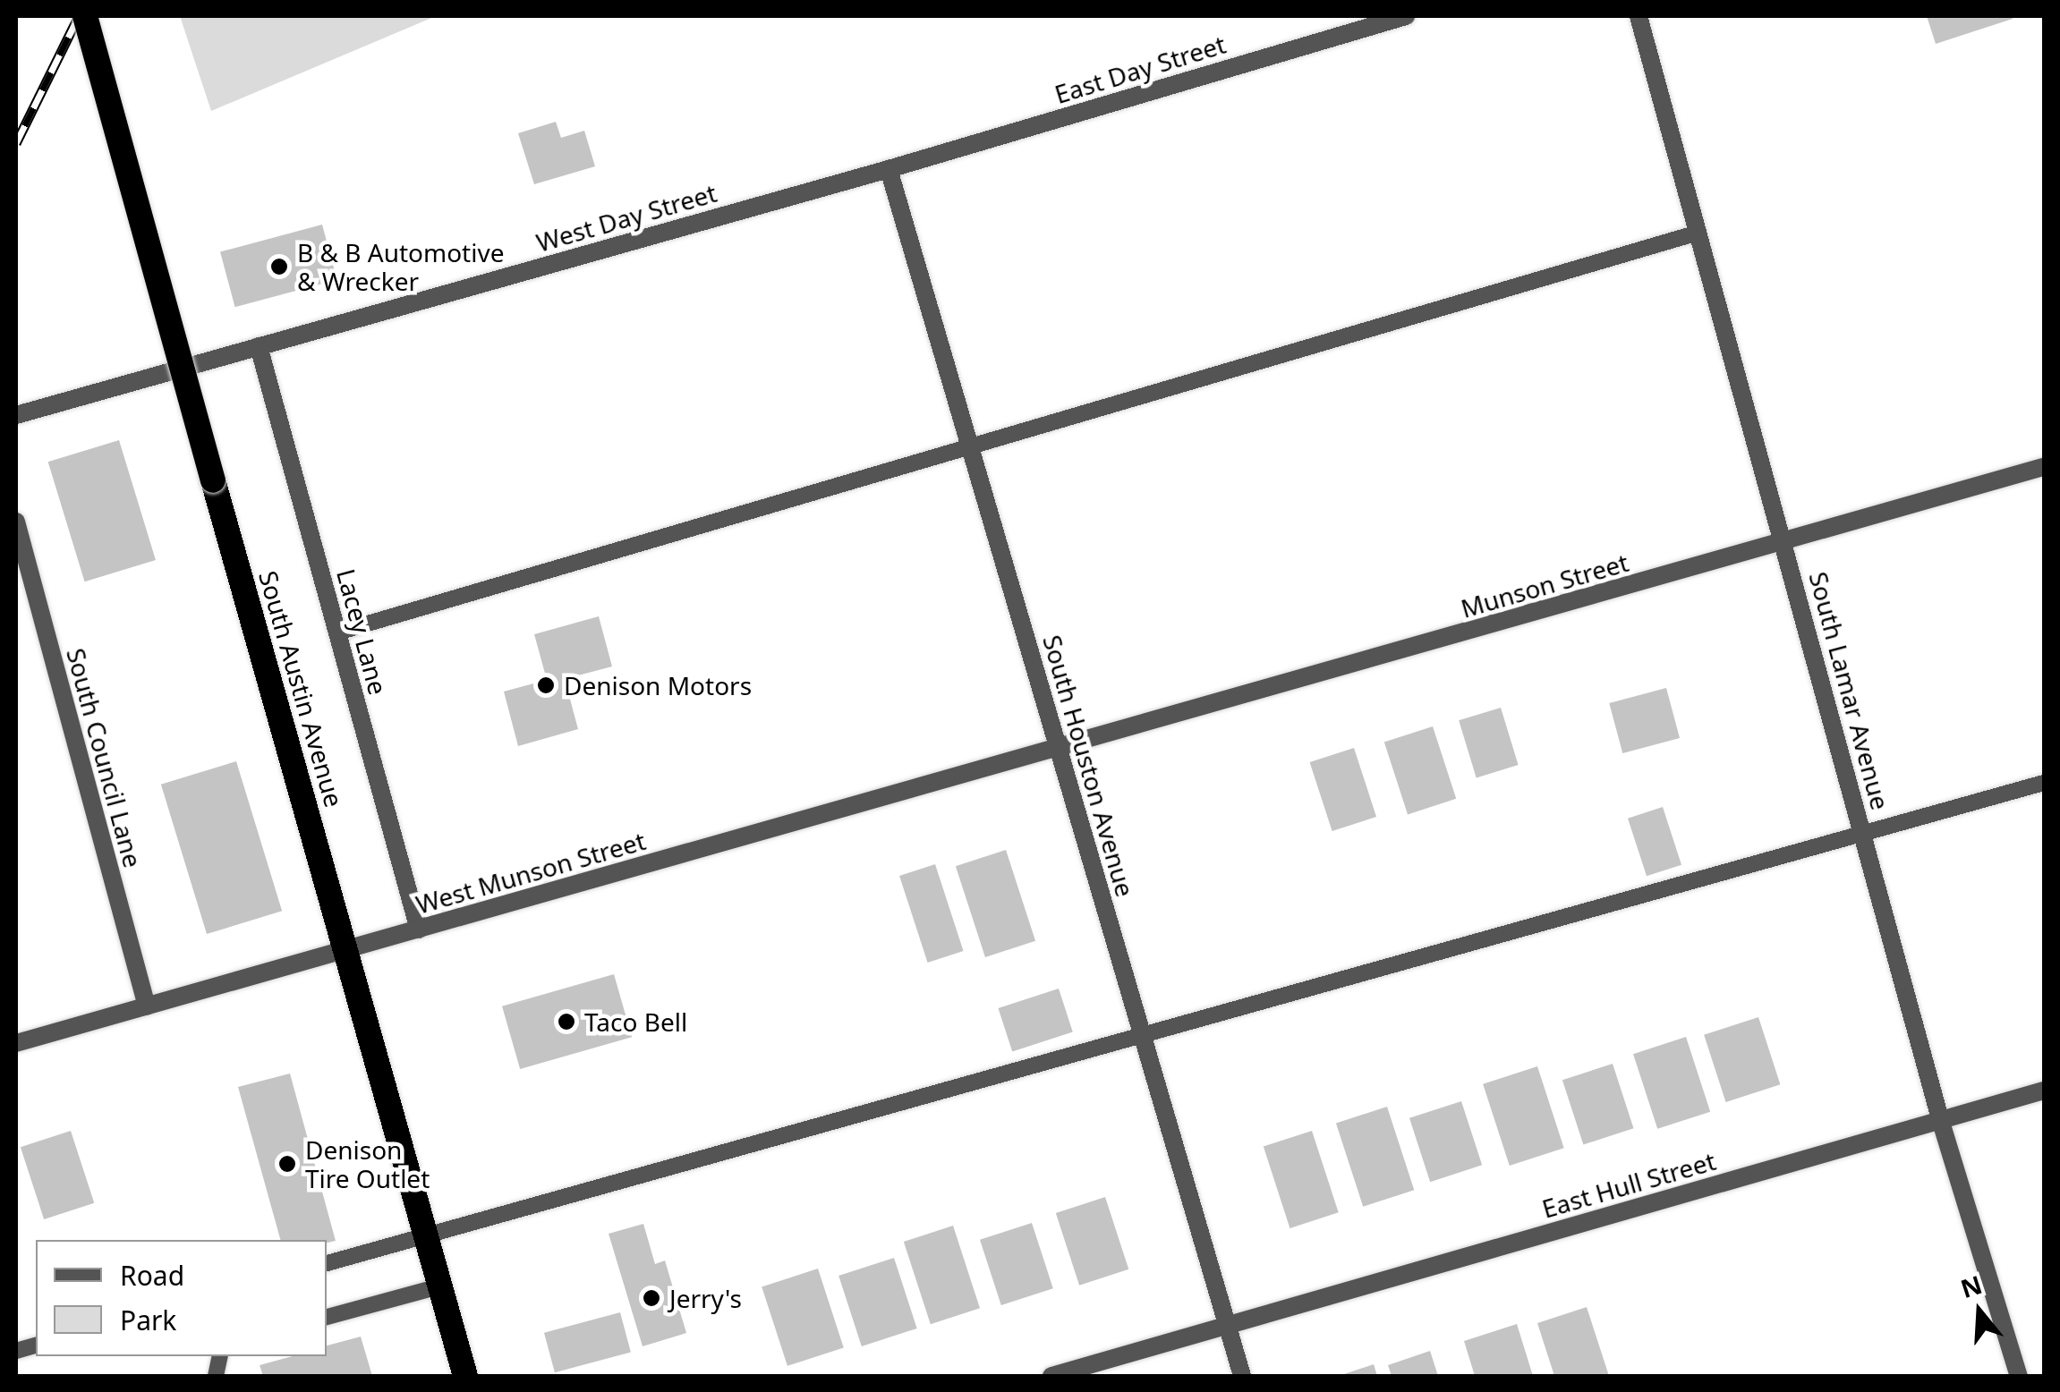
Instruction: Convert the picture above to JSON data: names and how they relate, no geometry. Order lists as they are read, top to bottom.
{
  "streets": {
    "highway": ["South Austin Avenue"],
    "street": [
      "East Day Street",
      "West Day Street",
      "Munson Street",
      "Lacey Lane",
      "South Lamar Avenue",
      "South Council Lane",
      "South Houston Avenue",
      "West Munson Street",
      "East Hull Street"
    ]
  },
  "crossings": [
    ["East Day Street", "West Day Street"],
    ["East Day Street", "South Houston Avenue"],
    ["West Day Street", "Lacey Lane"],
    ["West Day Street", "South Houston Avenue"],
    ["Munson Street", "South Lamar Avenue"],
    ["Munson Street", "South Houston Avenue"],
    ["Munson Street", "West Munson Street"],
    ["Lacey Lane", "West Munson Street"],
    ["South Austin Avenue", "West Munson Street"],
    ["South Lamar Avenue", "East Hull Street"],
    ["South Council Lane", "West Munson Street"],
    ["South Houston Avenue", "West Munson Street"],
    ["South Houston Avenue", "East Hull Street"]
  ],
  "places": [
    "B & B Automotive & Wrecker",
    "Denison Motors",
    "Taco Bell",
    "Denison Tire Outlet",
    "Jerry's"
  ],
  "legend": ["Road", "Park"],
  "north": "top"
}
